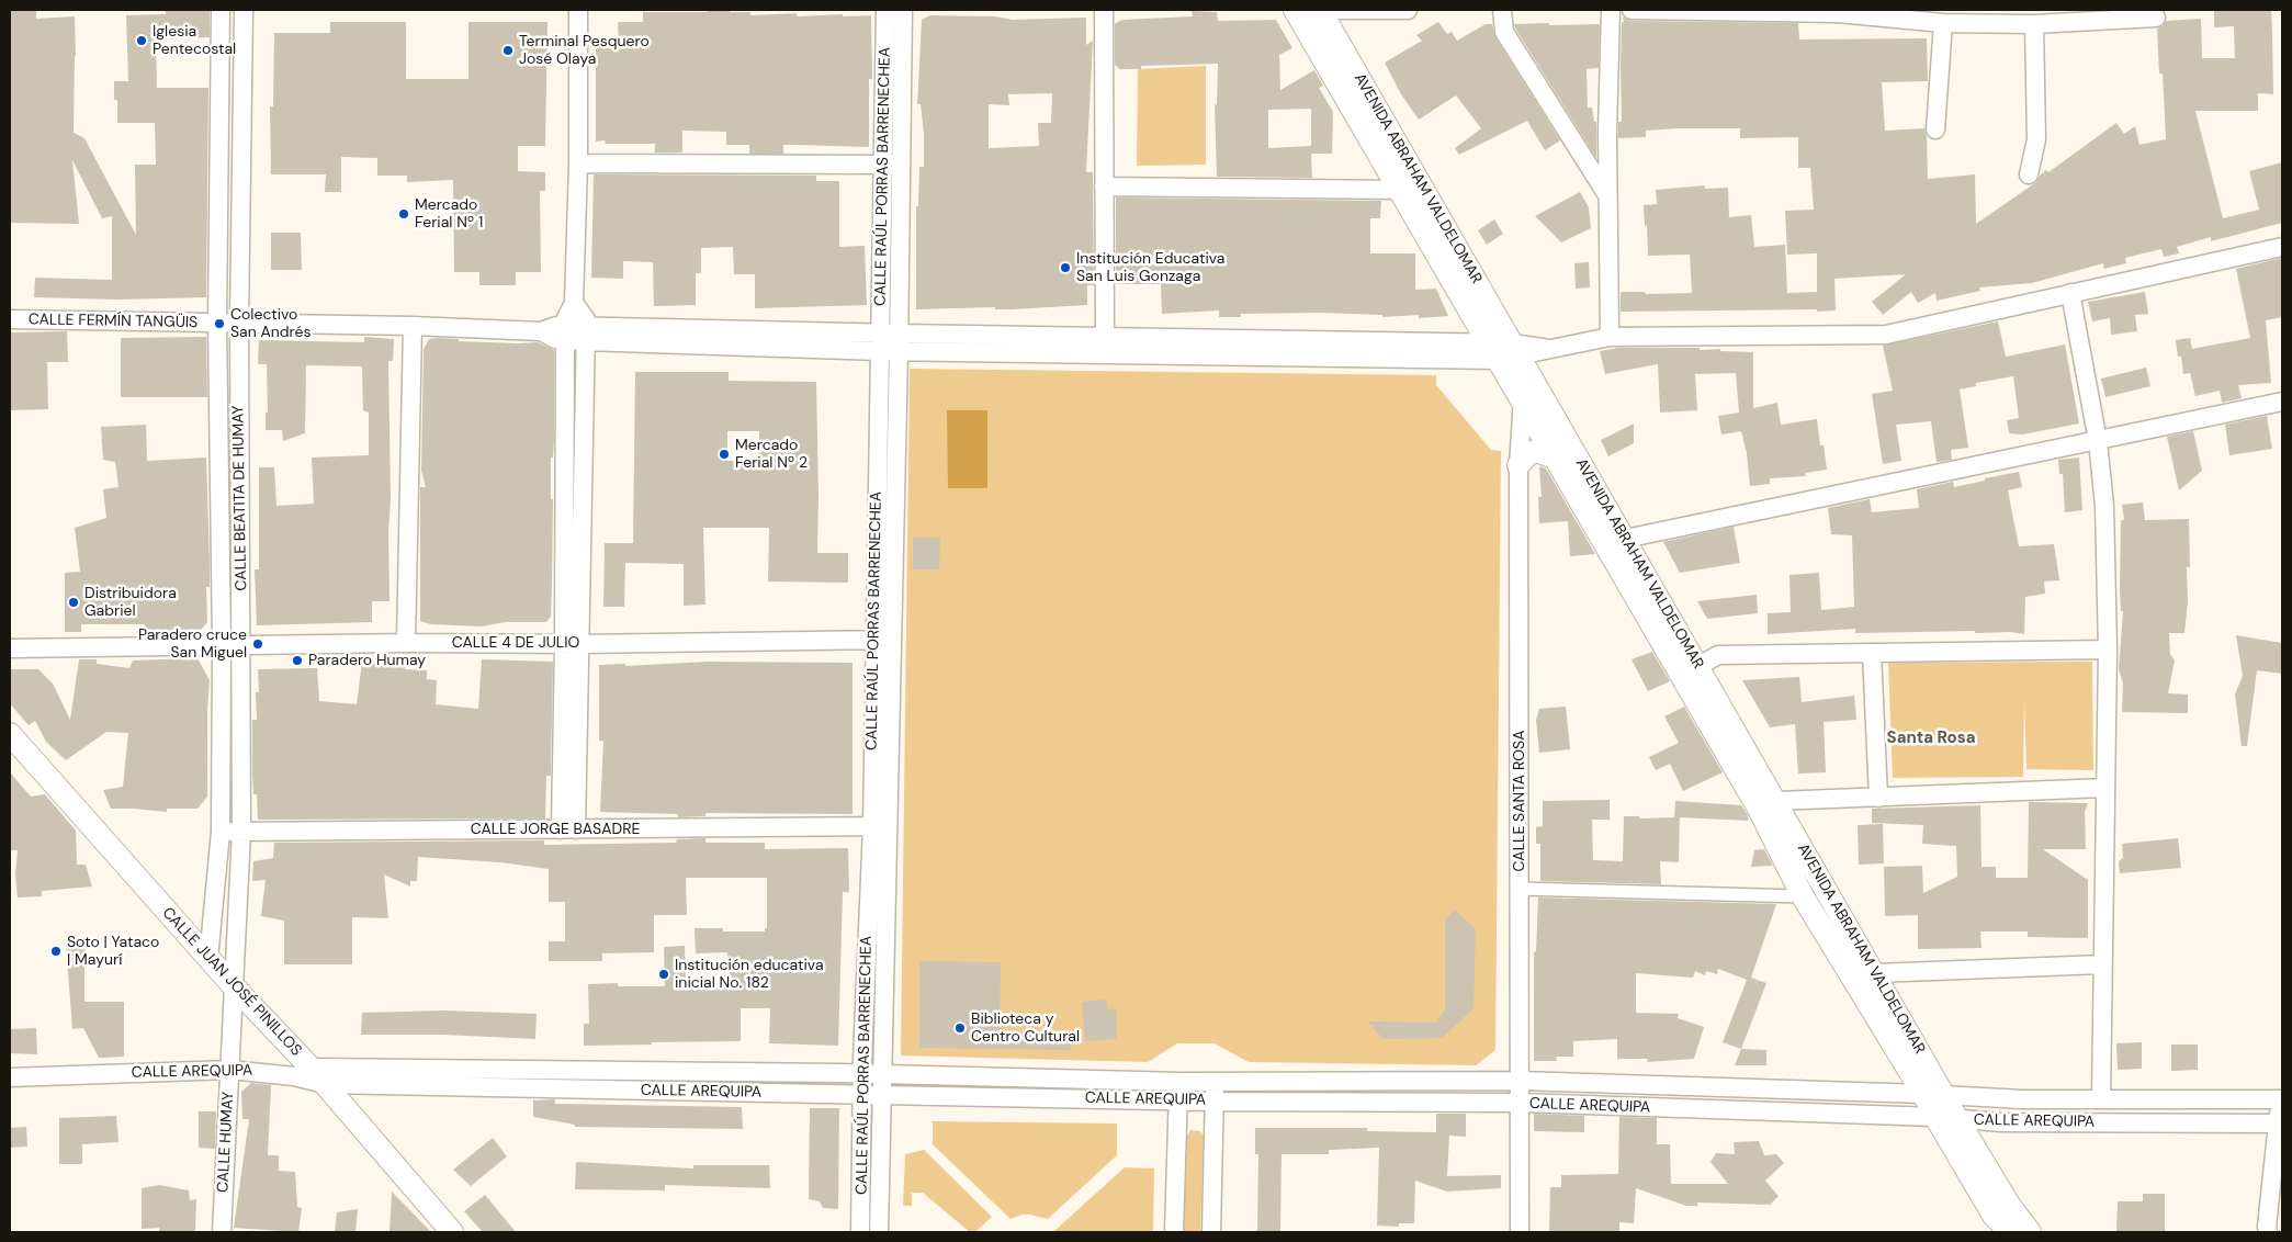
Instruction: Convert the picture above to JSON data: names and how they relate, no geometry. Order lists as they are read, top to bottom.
{
  "streets": {
    "street": [
      "CALLE RAÚL PORRAS BARRENECHEA",
      "AVENIDA ABRAHAM VALDELOMAR",
      "CALLE FERMÍN TANGÜIS",
      "CALLE BEATITA DE HUMAY",
      "CALLE 4 DE JULIO",
      "CALLE SANTA ROSA",
      "CALLE JORGE BASADRE",
      "CALLE JUAN JOSÉ PINILLOS",
      "CALLE AREQUIPA",
      "CALLE HUMAY"
    ]
  },
  "crossings": [
    ["CALLE RAÚL PORRAS BARRENECHEA", "CALLE FERMÍN TANGÜIS"],
    ["CALLE RAÚL PORRAS BARRENECHEA", "CALLE 4 DE JULIO"],
    ["CALLE RAÚL PORRAS BARRENECHEA", "CALLE JORGE BASADRE"],
    ["CALLE RAÚL PORRAS BARRENECHEA", "CALLE AREQUIPA"],
    ["AVENIDA ABRAHAM VALDELOMAR", "CALLE FERMÍN TANGÜIS"],
    ["AVENIDA ABRAHAM VALDELOMAR", "CALLE SANTA ROSA"],
    ["AVENIDA ABRAHAM VALDELOMAR", "CALLE AREQUIPA"],
    ["CALLE FERMÍN TANGÜIS", "CALLE BEATITA DE HUMAY"],
    ["CALLE BEATITA DE HUMAY", "CALLE 4 DE JULIO"],
    ["CALLE BEATITA DE HUMAY", "CALLE JORGE BASADRE"],
    ["CALLE BEATITA DE HUMAY", "CALLE JUAN JOSÉ PINILLOS"],
    ["CALLE BEATITA DE HUMAY", "CALLE HUMAY"],
    ["CALLE SANTA ROSA", "CALLE AREQUIPA"],
    ["CALLE JUAN JOSÉ PINILLOS", "CALLE AREQUIPA"],
    ["CALLE JUAN JOSÉ PINILLOS", "CALLE HUMAY"],
    ["CALLE AREQUIPA", "CALLE HUMAY"]
  ],
  "districts": ["Santa Rosa"],
  "places": [
    "Iglesia Pentecostal",
    "Terminal Pesquero José Olaya",
    "Mercado Ferial Nº 1",
    "Institución Educativa San Luis Gonzaga",
    "Colectivo San Andrés",
    "Mercado Ferial Nº 2",
    "Distribuidora Gabriel",
    "Paradero cruce San Miguel",
    "Paradero Humay",
    "Soto | Yataco | Mayurí",
    "Institución educativa inicial No. 182",
    "Biblioteca y Centro Cultural"
  ]
}
